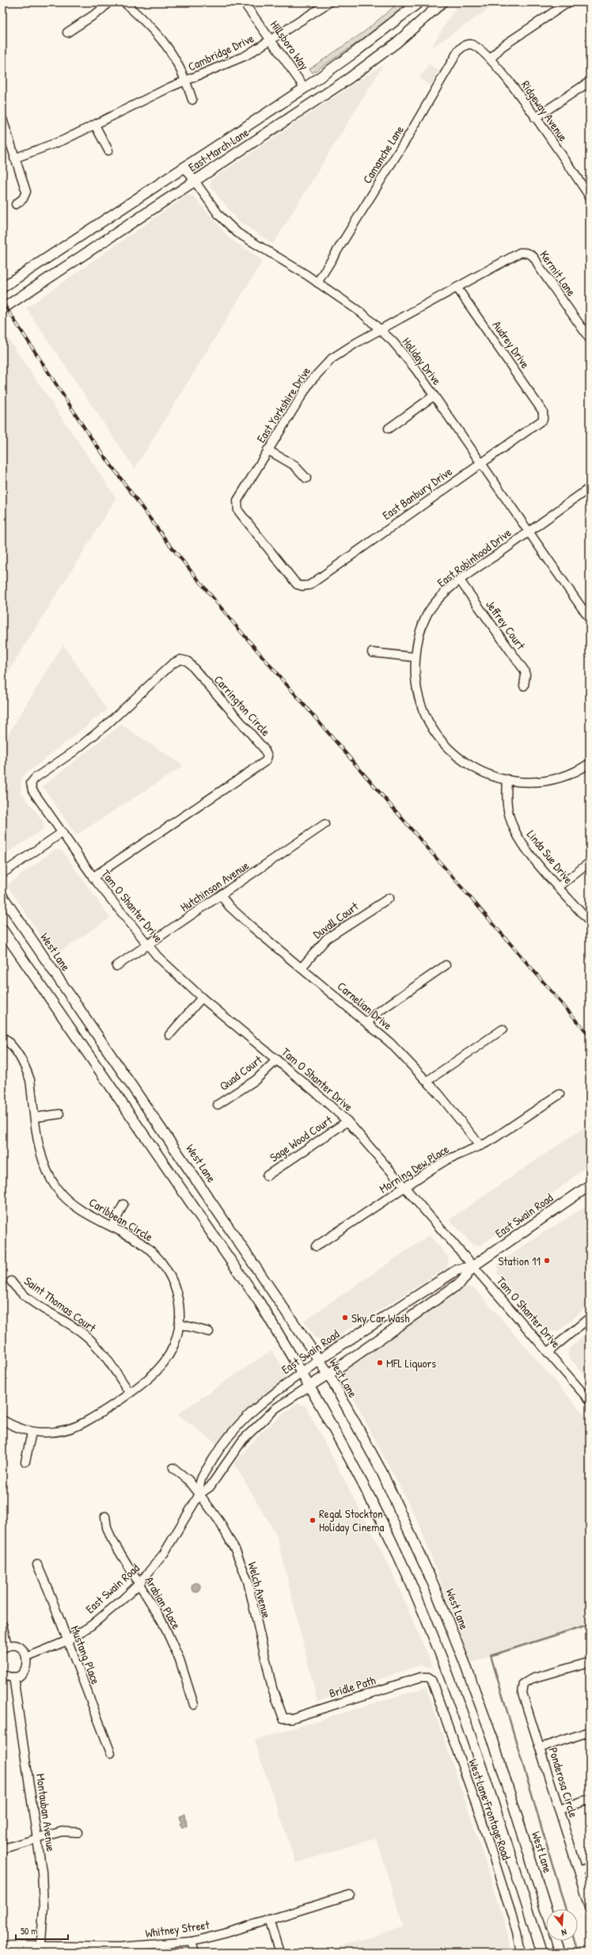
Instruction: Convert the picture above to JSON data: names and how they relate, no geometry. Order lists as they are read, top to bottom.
{
  "streets": {
    "main road": ["East March Lane", "West Lane", "East Swain Road"],
    "street": [
      "Hillsboro Way",
      "Cambridge Drive",
      "Ridgeway Avenue",
      "Camanche Lane",
      "Kermit Lane",
      "Audrey Drive",
      "Holiday Drive",
      "East Yorkshire Drive",
      "East Banbury Drive",
      "East Robinhood Drive",
      "Jeffrey Court",
      "Carrington Circle",
      "Linda Sue Drive",
      "Hutchinson Avenue",
      "Tam O Shanter Drive",
      "Duvall Court",
      "Carnelian Drive",
      "Quad Court",
      "Sage Wood Court",
      "Morning Dew Place",
      "Caribbean Circle",
      "Saint Thomas Court",
      "Welch Avenue",
      "Arabian Place",
      "Mustang Place",
      "Bridle Path",
      "Ponderosa Circle",
      "West Lane Frontage Road",
      "Montauban Avenue",
      "Whitney Street"
    ]
  },
  "crossings": [
    ["Hillsboro Way", "Cambridge Drive"],
    ["Hillsboro Way", "East March Lane"],
    ["Ridgeway Avenue", "Camanche Lane"],
    ["East March Lane", "Holiday Drive"],
    ["Camanche Lane", "Holiday Drive"],
    ["Kermit Lane", "East Yorkshire Drive"],
    ["Audrey Drive", "East Yorkshire Drive"],
    ["Audrey Drive", "East Banbury Drive"],
    ["Holiday Drive", "East Yorkshire Drive"],
    ["Holiday Drive", "East Banbury Drive"],
    ["Holiday Drive", "East Robinhood Drive"],
    ["East Yorkshire Drive", "East Banbury Drive"],
    ["East Robinhood Drive", "Jeffrey Court"],
    ["East Robinhood Drive", "Linda Sue Drive"],
    ["Carrington Circle", "Tam O Shanter Drive"],
    ["Hutchinson Avenue", "Tam O Shanter Drive"],
    ["Hutchinson Avenue", "Carnelian Drive"],
    ["Tam O Shanter Drive", "Quad Court"],
    ["Tam O Shanter Drive", "Sage Wood Court"],
    ["Tam O Shanter Drive", "Morning Dew Place"],
    ["Tam O Shanter Drive", "East Swain Road"],
    ["Duvall Court", "Carnelian Drive"],
    ["West Lane", "East Swain Road"],
    ["Carnelian Drive", "Morning Dew Place"],
    ["East Swain Road", "Welch Avenue"],
    ["East Swain Road", "Arabian Place"],
    ["East Swain Road", "Mustang Place"],
    ["Caribbean Circle", "Saint Thomas Court"],
    ["Welch Avenue", "Bridle Path"],
    ["Bridle Path", "West Lane Frontage Road"],
    ["Montauban Avenue", "Whitney Street"]
  ],
  "places": [
    "Station 11",
    "Sky Car Wash",
    "MFL Liquors",
    "Regal Stockton Holiday Cinema"
  ],
  "scale_bar": "50 m",
  "north": "bottom"
}
